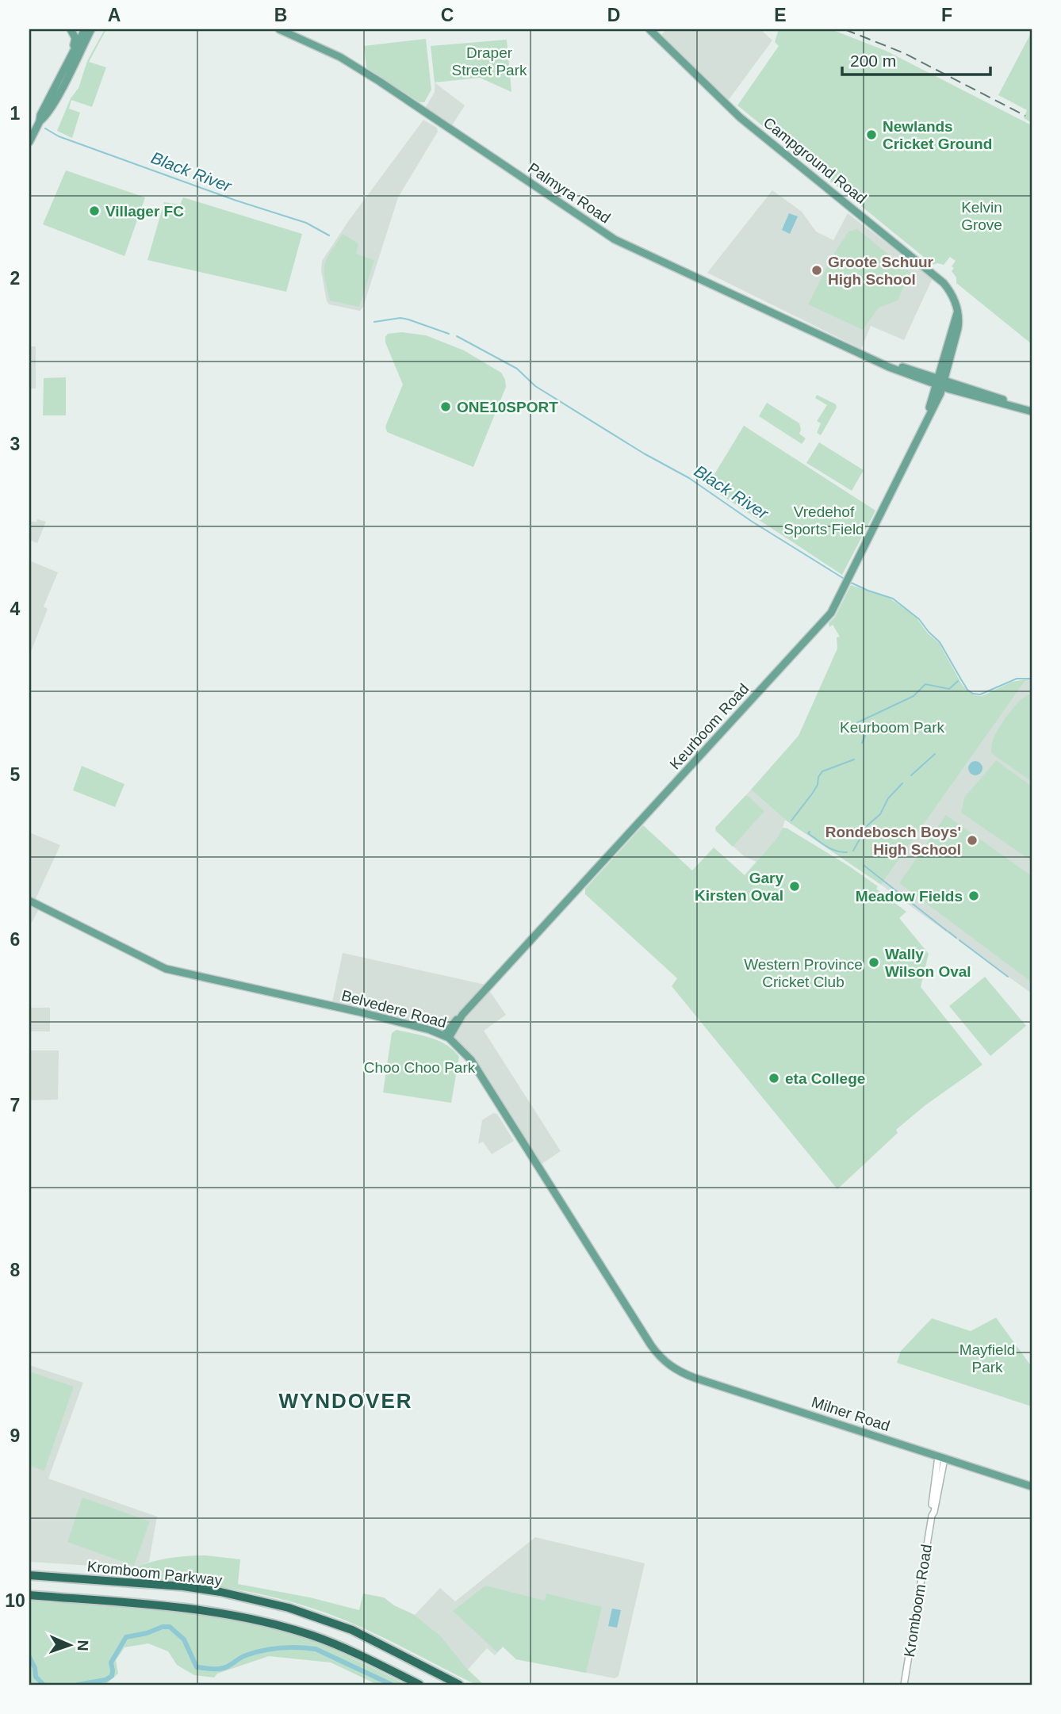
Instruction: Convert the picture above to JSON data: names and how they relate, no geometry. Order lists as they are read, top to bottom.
{
  "streets": {
    "highway": ["Kromboom Parkway"],
    "main road": [
      "Campground Road",
      "Palmyra Road",
      "Keurboom Road",
      "Belvedere Road",
      "Milner Road"
    ],
    "street": ["Kromboom Road"]
  },
  "crossings": [
    ["Campground Road", "Palmyra Road"],
    ["Campground Road", "Keurboom Road"],
    ["Palmyra Road", "Keurboom Road"],
    ["Keurboom Road", "Belvedere Road"],
    ["Belvedere Road", "Milner Road"],
    ["Milner Road", "Kromboom Road"]
  ],
  "districts": ["WYNDOVER"],
  "water": ["Black River"],
  "parks": [
    "Draper Street Park",
    "Kelvin Grove",
    "Vredehof Sports Field",
    "Keurboom Park",
    "Western Province Cricket Club",
    "Choo Choo Park",
    "Mayfield Park"
  ],
  "places": [
    "Newlands Cricket Ground",
    "Villager FC",
    "Groote Schuur High School",
    "ONE10SPORT",
    "Rondebosch Boys' High School",
    "Gary Kirsten Oval",
    "Meadow Fields",
    "Wally Wilson Oval",
    "eta College"
  ],
  "scale_bar": "200 m",
  "north": "right",
  "grid": {
    "columns": [
      "A",
      "B",
      "C",
      "D",
      "E",
      "F"
    ],
    "rows": [
      "1",
      "2",
      "3",
      "4",
      "5",
      "6",
      "7",
      "8",
      "9",
      "10"
    ]
  }
}
